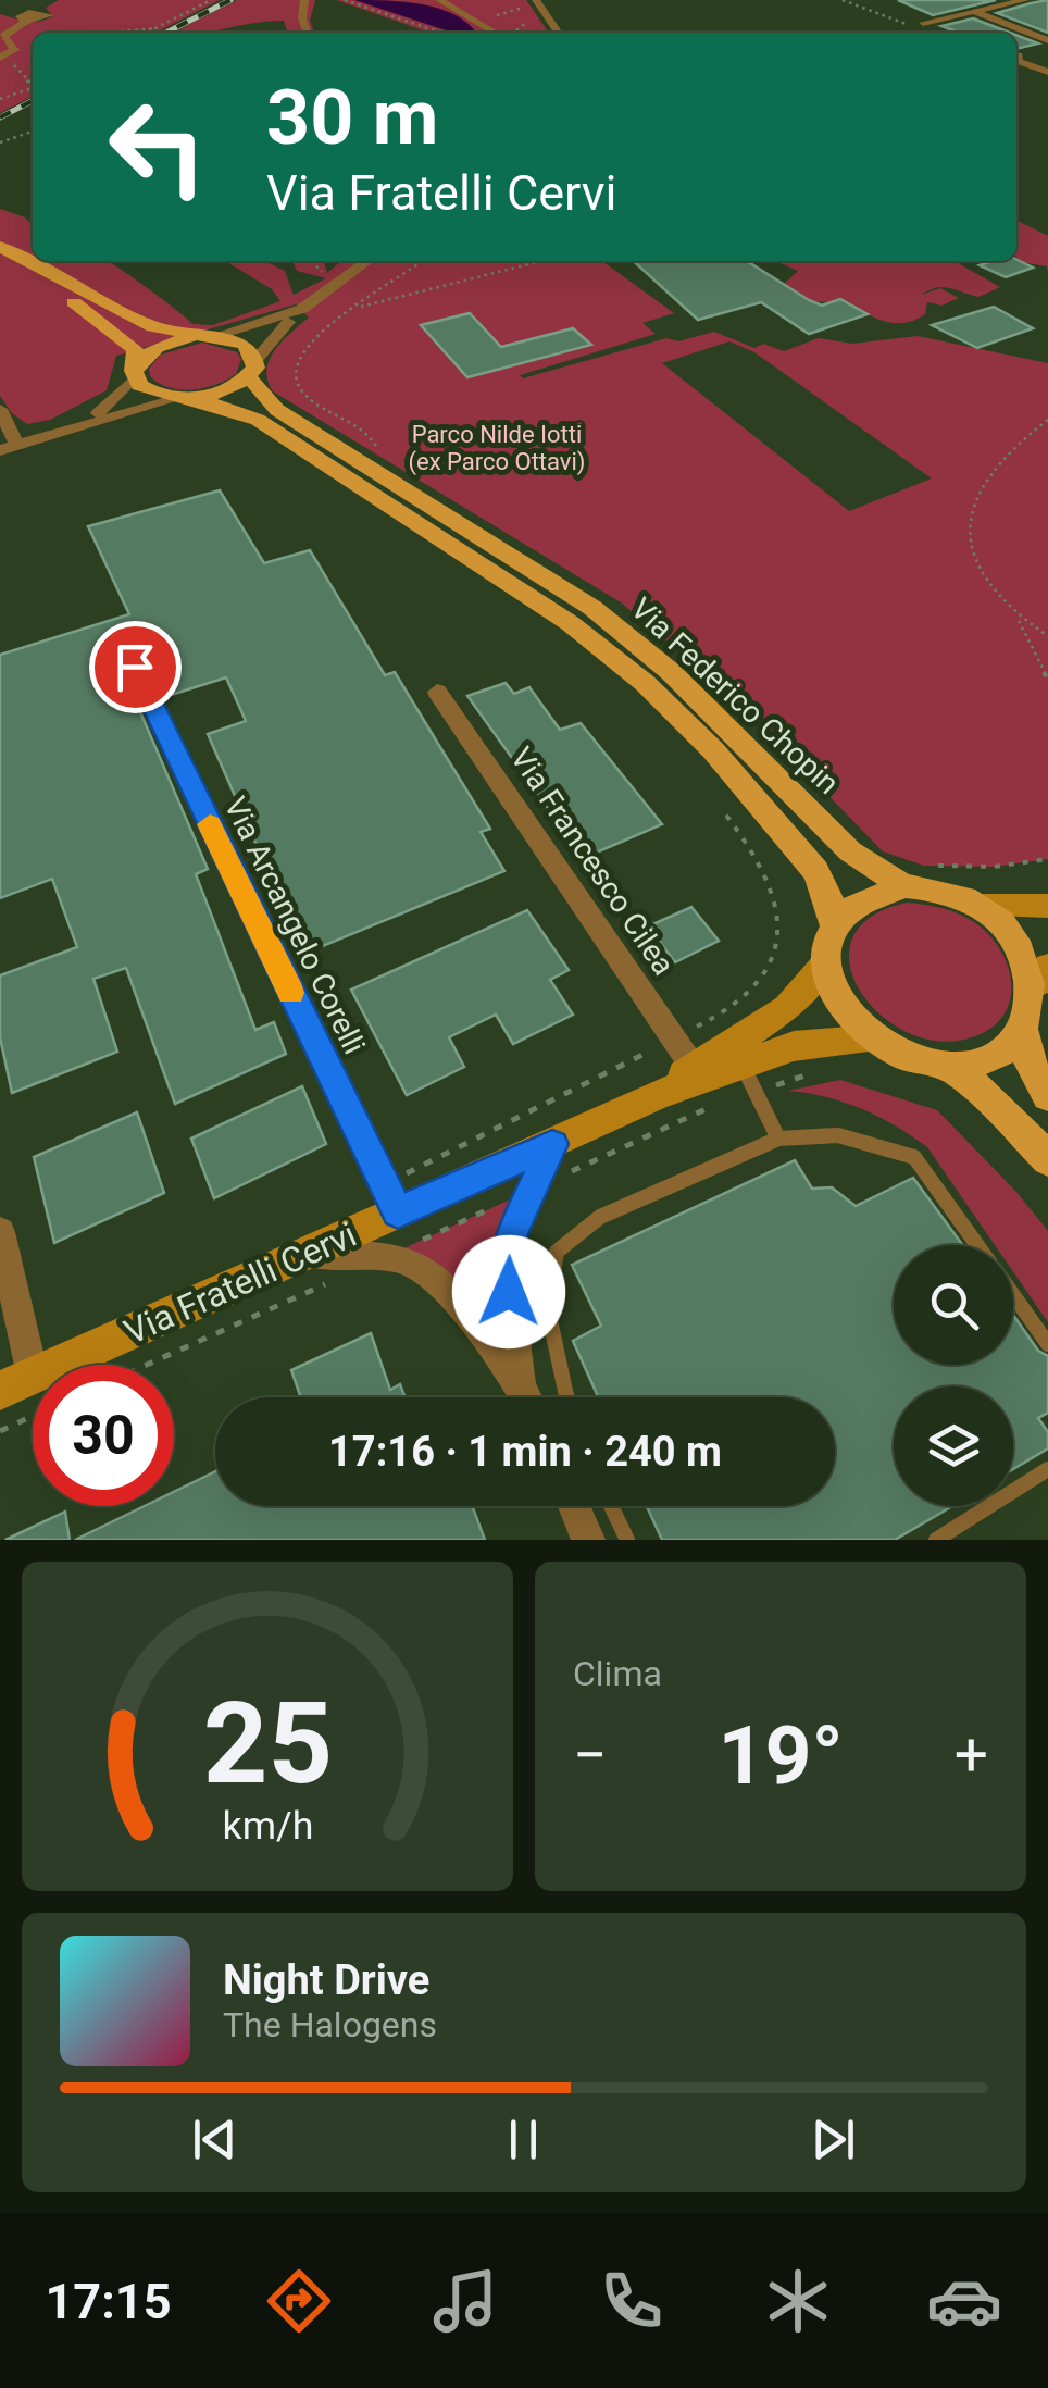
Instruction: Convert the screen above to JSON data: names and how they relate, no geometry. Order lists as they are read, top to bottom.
{
  "streets": {
    "main road": ["Via Federico Chopin", "Via Fratelli Cervi"],
    "street": ["Via Francesco Cilea", "Via Arcangelo Corelli"]
  },
  "crossings": [
    ["Via Federico Chopin", "Via Fratelli Cervi"],
    ["Via Francesco Cilea", "Via Fratelli Cervi"],
    ["Via Arcangelo Corelli", "Via Fratelli Cervi"]
  ],
  "parks": ["Parco Nilde Iotti (ex Parco Ottavi)"],
  "page": {
    "turn": ["30 m", "Via Fratelli Cervi"],
    "limit": "30",
    "trip": "17:16 · 1 min · 240 m",
    "tile": "Clima",
    "heat": ["−", "19°", "+"],
    "song": ["Night Drive", "The Halogens"],
    "tabs": "17:15",
    "gauge": ["25", "km/h"]
  }
}
